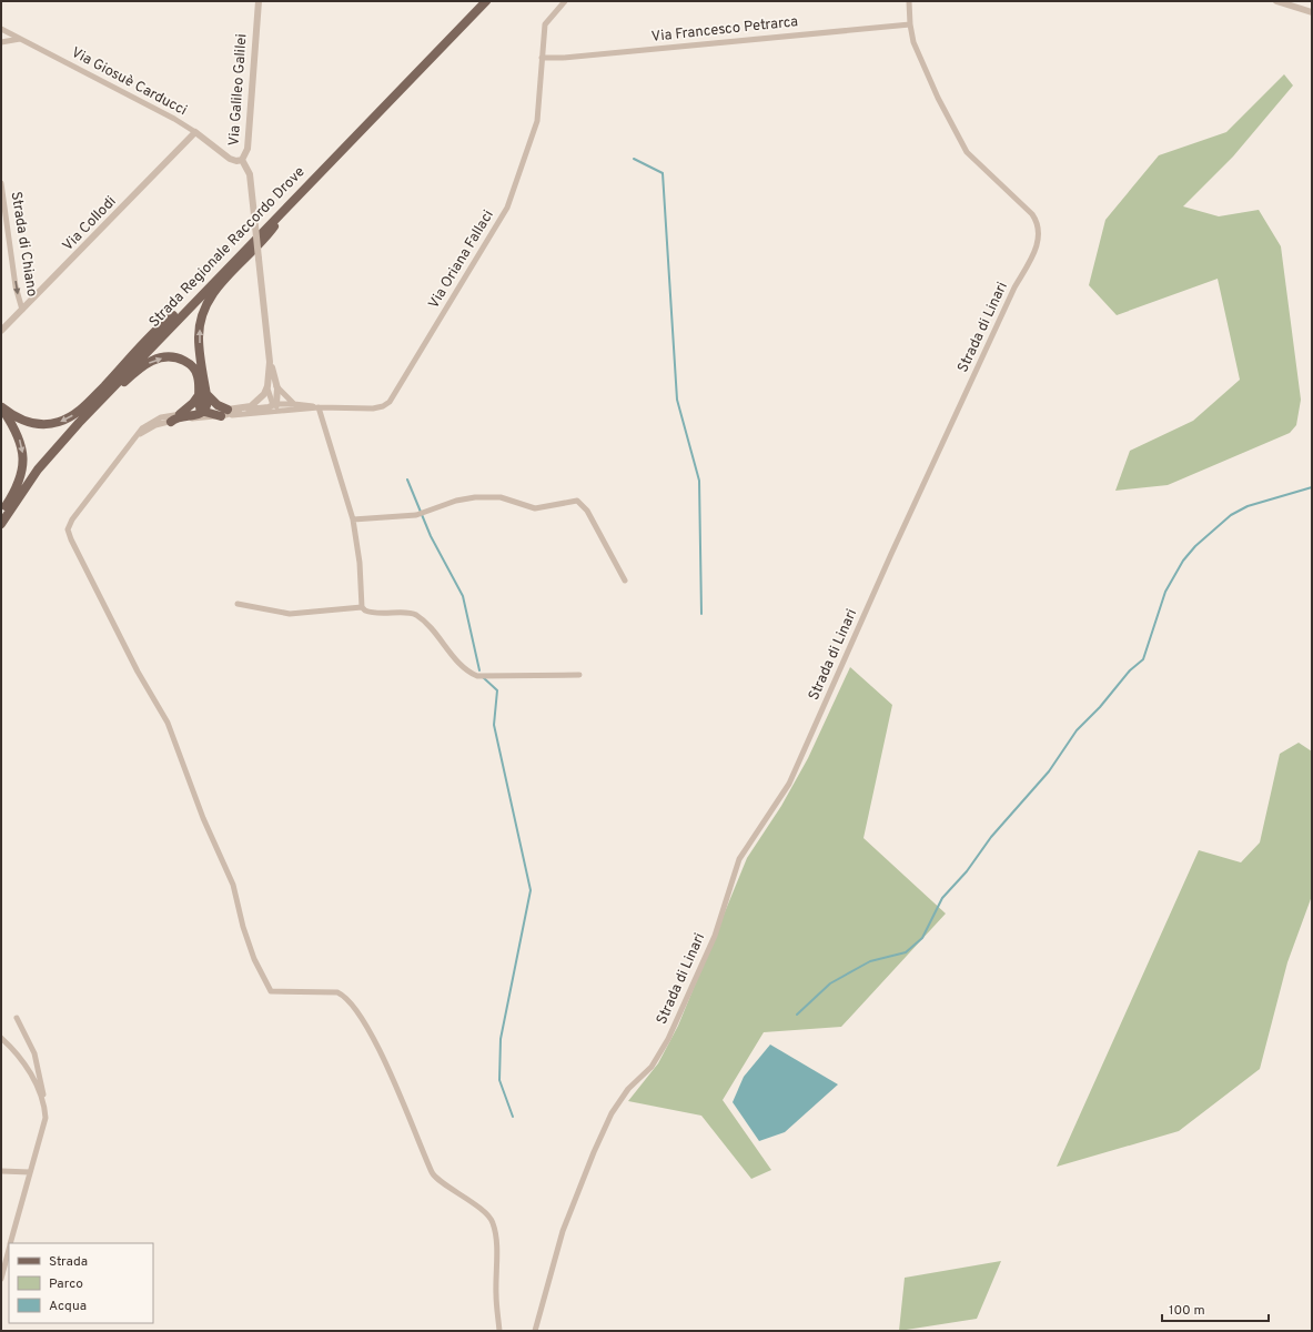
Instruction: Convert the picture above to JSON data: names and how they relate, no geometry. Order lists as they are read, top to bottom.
{
  "streets": {
    "main road": ["Strada Regionale Raccordo Drove"],
    "street": [
      "Via Francesco Petrarca",
      "Via Giosuè Carducci",
      "Via Galileo Galilei",
      "Via Collodi",
      "Strada di Chiano",
      "Via Oriana Fallaci",
      "Strada di Linari"
    ]
  },
  "crossings": [
    ["Via Francesco Petrarca", "Via Oriana Fallaci"],
    ["Via Francesco Petrarca", "Strada di Linari"],
    ["Via Giosuè Carducci", "Via Galileo Galilei"],
    ["Via Giosuè Carducci", "Via Collodi"],
    ["Via Collodi", "Strada di Chiano"]
  ],
  "one_way": ["Strada di Chiano"],
  "legend": ["Strada", "Parco", "Acqua"],
  "scale_bar": "100 m"
}
